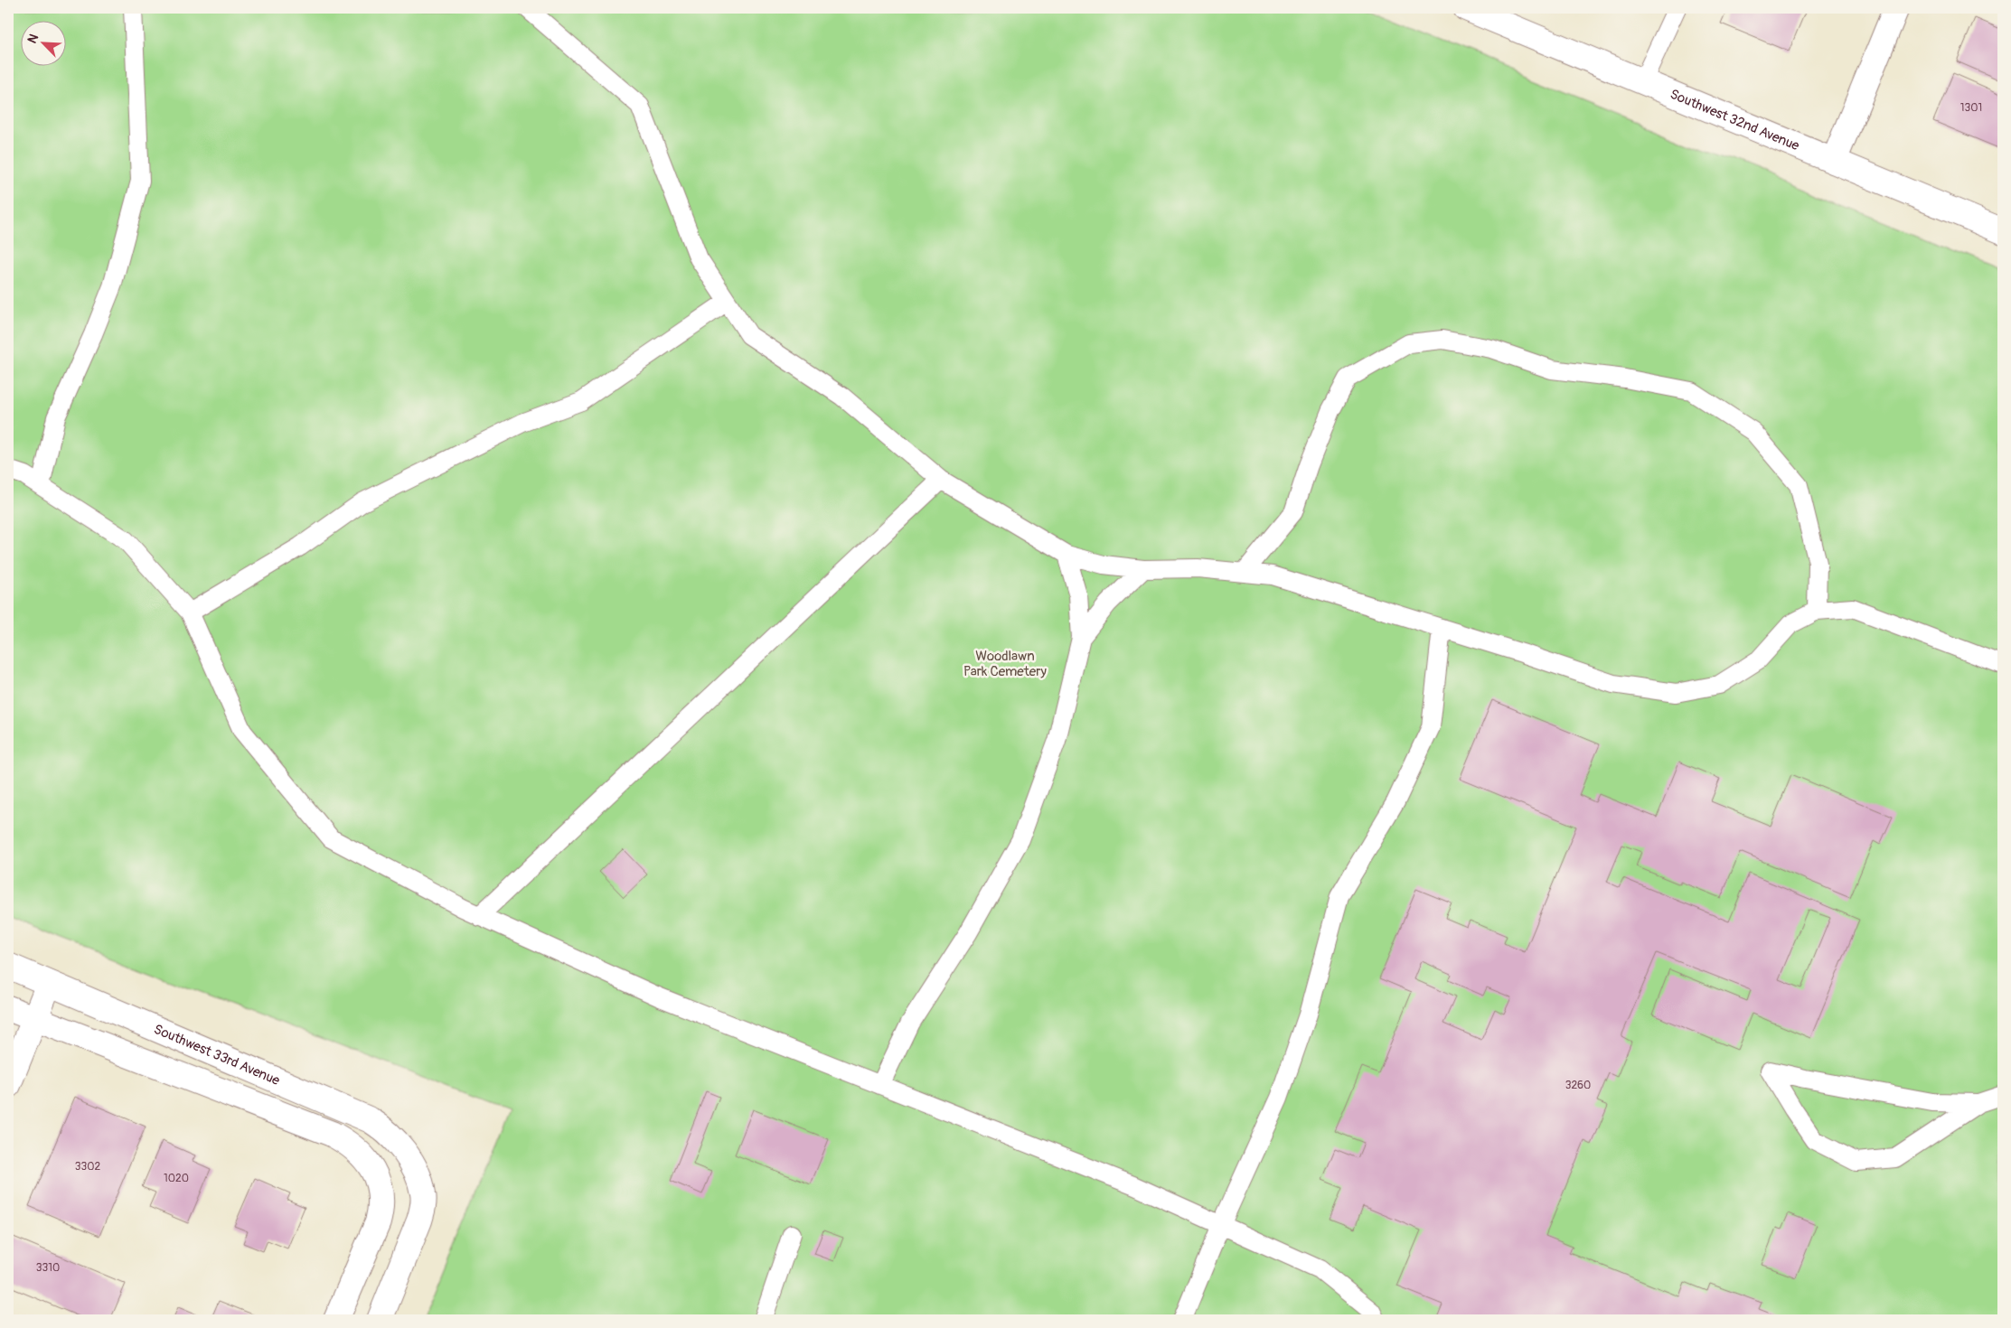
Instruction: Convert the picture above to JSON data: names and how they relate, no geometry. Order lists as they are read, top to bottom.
{
  "streets": {
    "street": ["Southwest 32nd Avenue", "Southwest 33rd Avenue"]
  },
  "parks": ["Woodlawn Park Cemetery"],
  "house_numbers": [
    "1301",
    "3260",
    "3302",
    "1020",
    "3310"
  ],
  "north": "top left"
}
